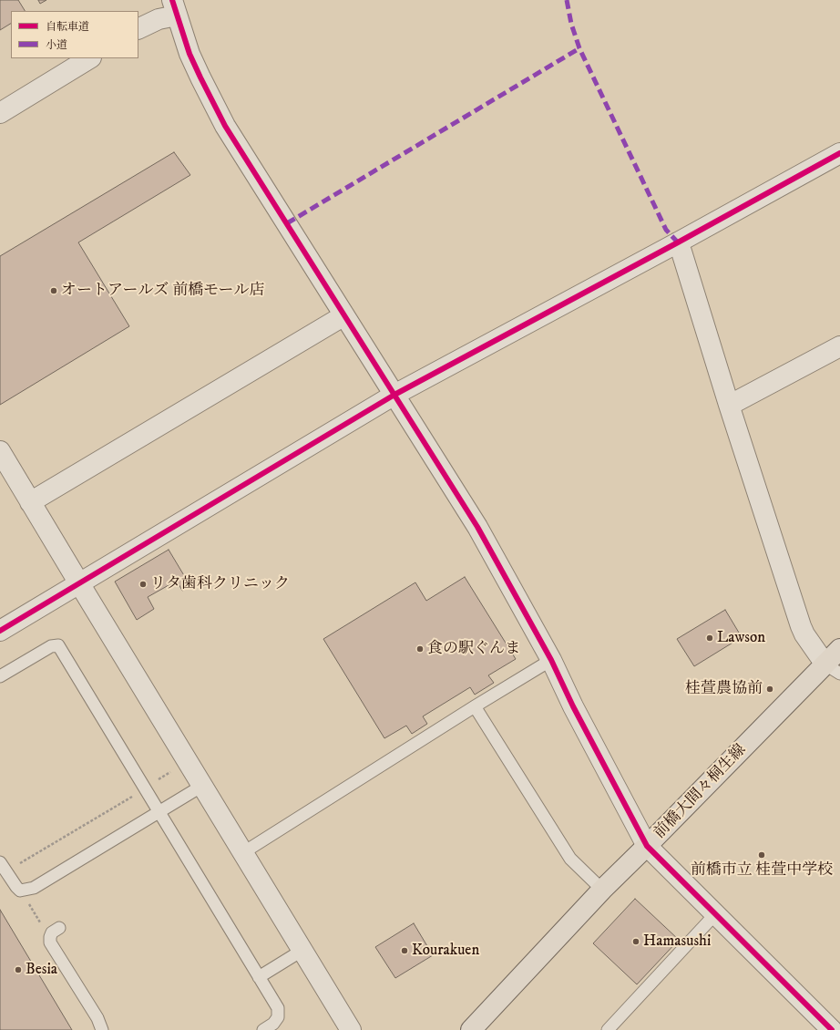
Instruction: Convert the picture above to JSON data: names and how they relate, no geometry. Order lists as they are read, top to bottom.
{
  "streets": {
    "main road": ["前橋大間々桐生線"]
  },
  "places": [
    "オートアールズ 前橋モール店",
    "リタ歯科クリニック",
    "Lawson",
    "食の駅ぐんま",
    "桂萱農協前",
    "前橋市立 桂萱中学校",
    "Hamasushi",
    "Kourakuen",
    "Besia"
  ],
  "legend": ["自転車道", "小道"]
}
